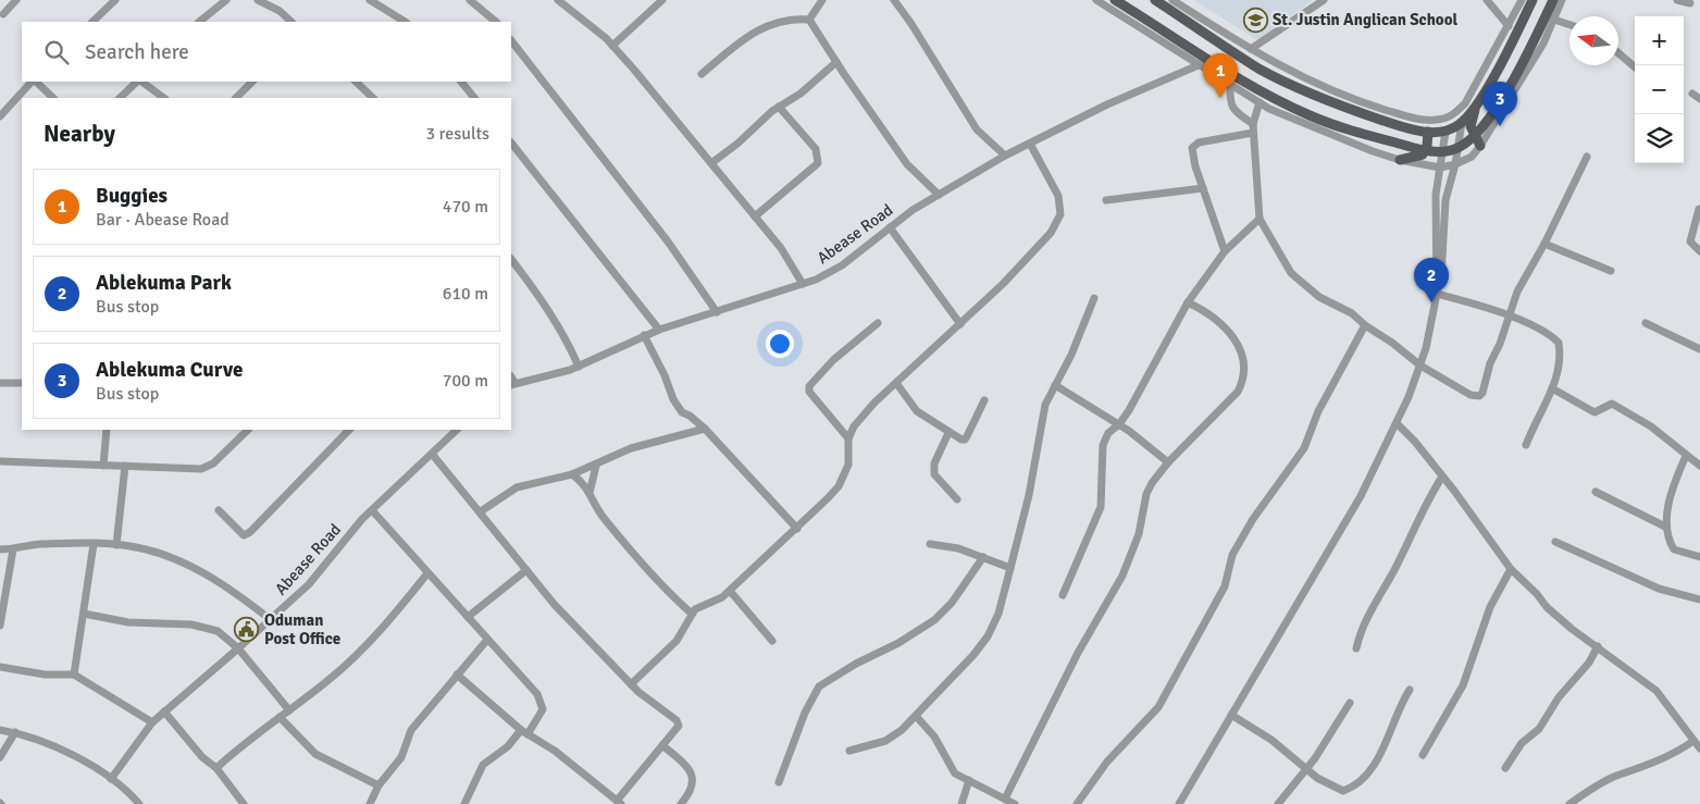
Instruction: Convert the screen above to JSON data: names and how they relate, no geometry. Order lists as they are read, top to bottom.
{
  "streets": {
    "street": ["Abease Road"]
  },
  "places": {
    "school or university": ["St. Justin Anglican School"],
    "public building": ["Oduman Post Office"]
  },
  "north": "left",
  "page": {
    "map_buttons": ["+", "−"],
    "search": "Search here",
    "pins": ["1", "3", "2"],
    "heading": ["Nearby", "3 results"],
    "list": [
      {
        "mark": "1",
        "name": "Buggies",
        "note": "Bar · Abease Road",
        "value": "470 m"
      },
      {
        "mark": "2",
        "name": "Ablekuma Park",
        "note": "Bus stop",
        "value": "610 m"
      },
      {
        "mark": "3",
        "name": "Ablekuma Curve",
        "note": "Bus stop",
        "value": "700 m"
      }
    ]
  }
}
